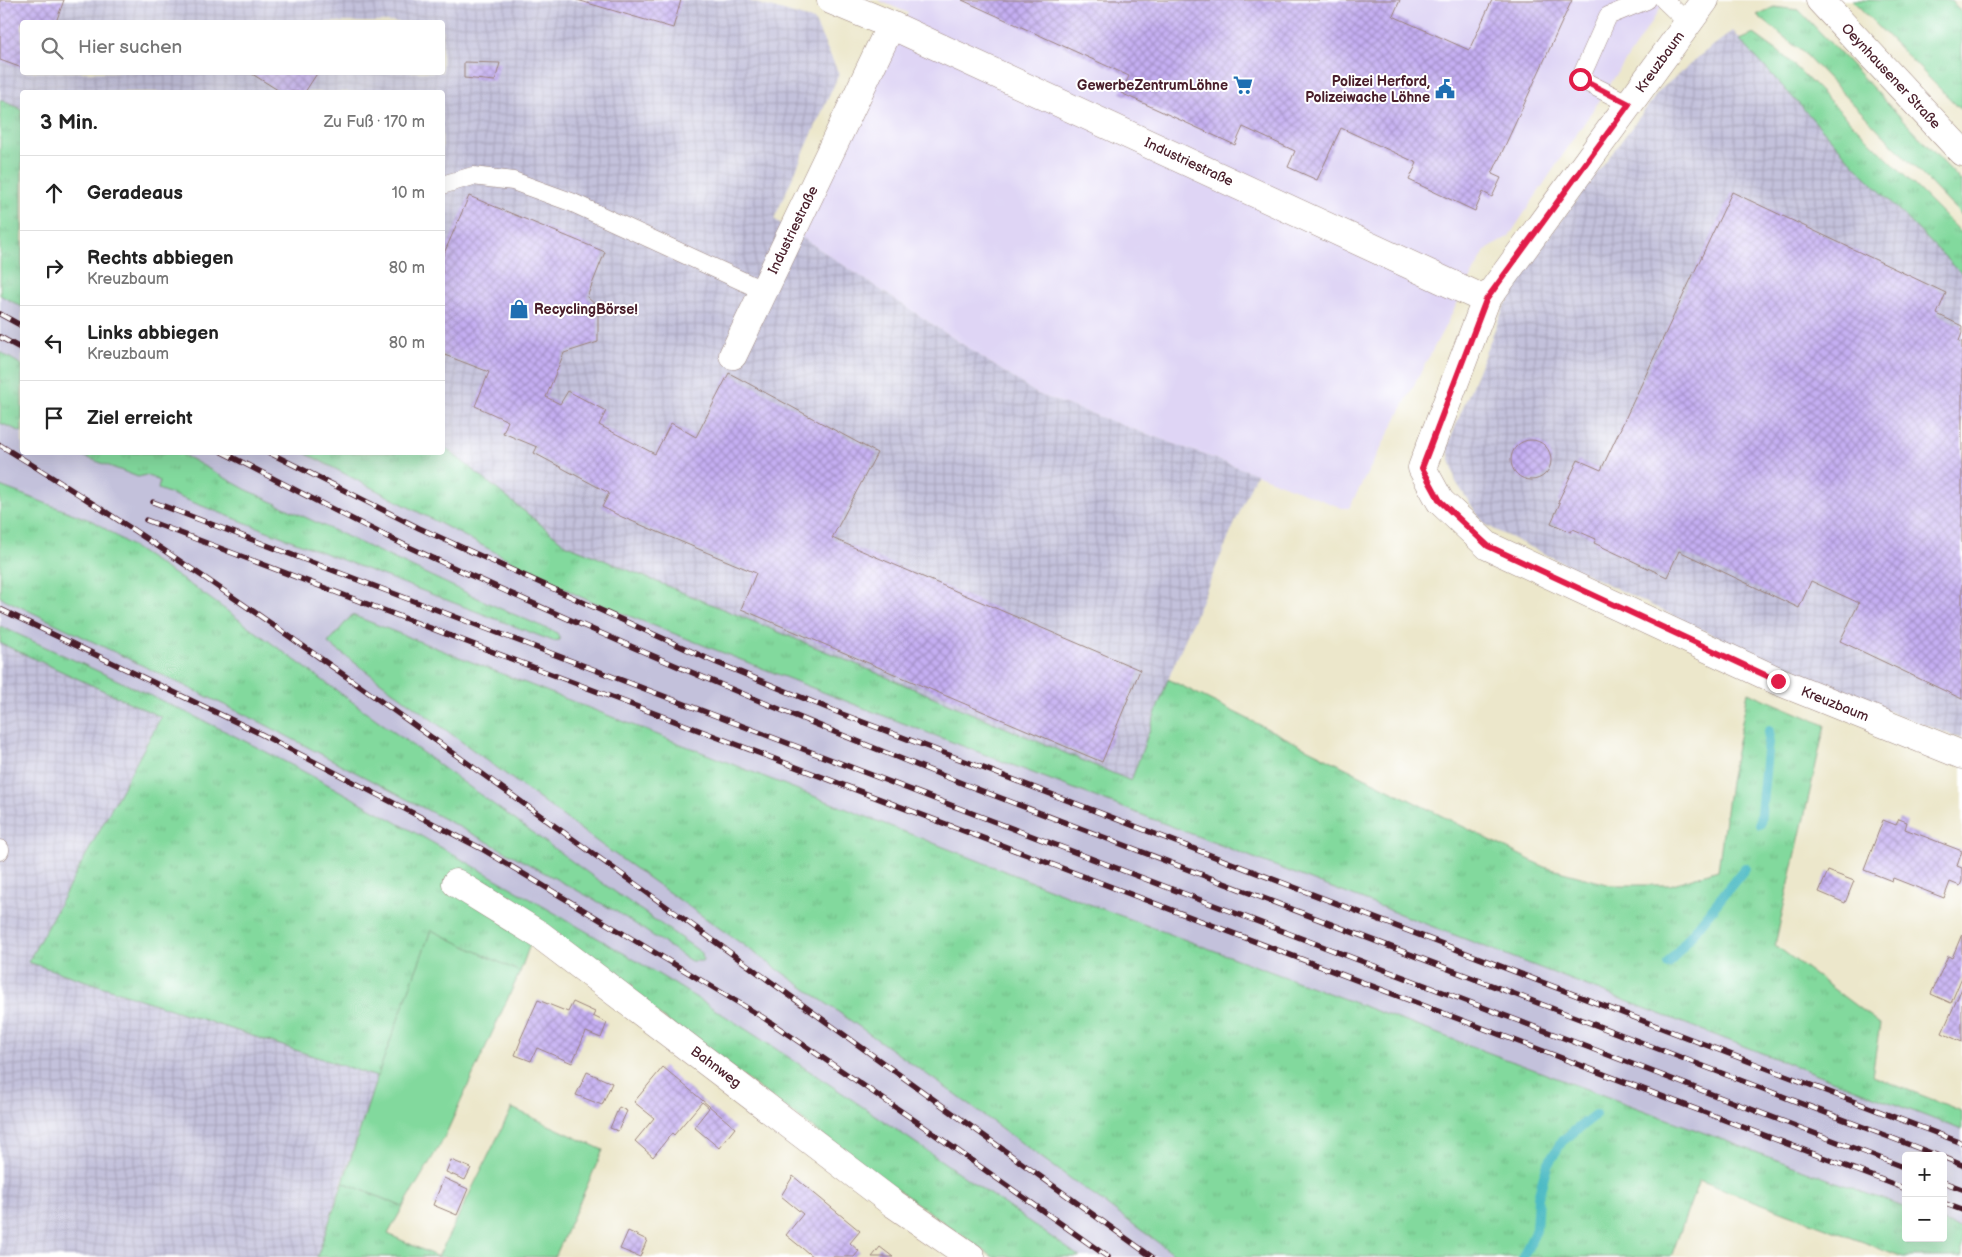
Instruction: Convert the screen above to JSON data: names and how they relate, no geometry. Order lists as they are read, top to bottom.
{
  "streets": {
    "street": [
      "Kreuzbaum",
      "Oeynhausener Straße",
      "Industriestraße",
      "Bahnweg"
    ]
  },
  "crossings": [
    ["Kreuzbaum", "Industriestraße"]
  ],
  "places": {
    "supermarket": ["GewerbeZentrumLöhne"],
    "public building": ["Polizei Herford, Polizeiwache Löhne"],
    "shop": ["RecyclingBörse!"]
  },
  "page": {
    "search": "Hier suchen",
    "heading": ["3 Min.", "Zu Fuß · 170 m"],
    "list": [
      ["Geradeaus", "10 m"],
      ["Rechts abbiegen", "Kreuzbaum", "80 m"],
      ["Links abbiegen", "Kreuzbaum", "80 m"],
      "Ziel erreicht"
    ],
    "map_buttons": ["+", "−"]
  }
}
